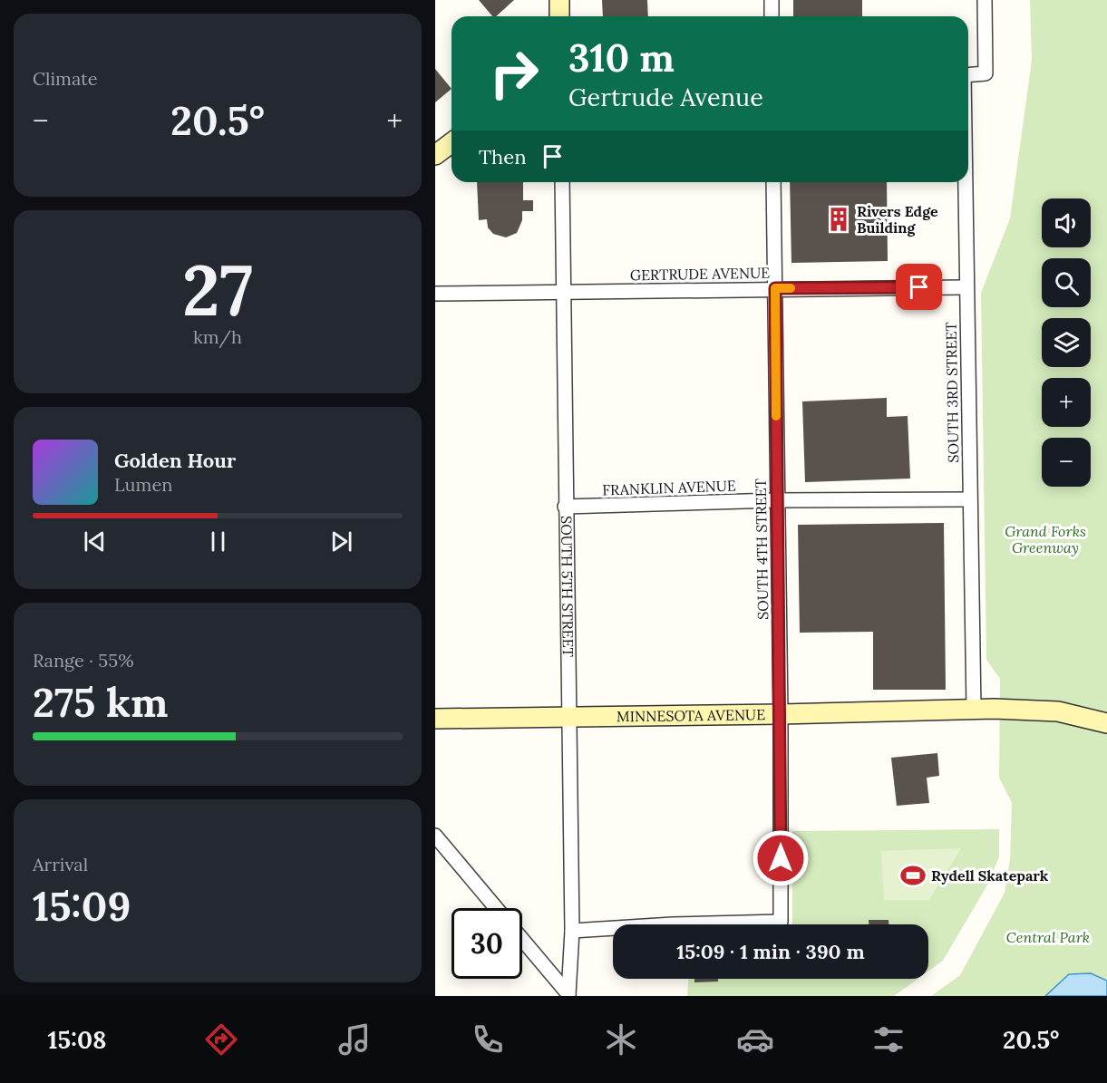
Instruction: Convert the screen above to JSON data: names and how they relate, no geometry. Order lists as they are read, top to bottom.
{
  "streets": {
    "street": [
      "GERTRUDE AVENUE",
      "SOUTH 3RD STREET",
      "FRANKLIN AVENUE",
      "SOUTH 4TH STREET",
      "SOUTH 5TH STREET",
      "MINNESOTA AVENUE"
    ]
  },
  "crossings": [
    ["GERTRUDE AVENUE", "SOUTH 3RD STREET"],
    ["GERTRUDE AVENUE", "SOUTH 4TH STREET"],
    ["GERTRUDE AVENUE", "SOUTH 5TH STREET"],
    ["SOUTH 3RD STREET", "FRANKLIN AVENUE"],
    ["SOUTH 3RD STREET", "MINNESOTA AVENUE"],
    ["FRANKLIN AVENUE", "SOUTH 4TH STREET"],
    ["FRANKLIN AVENUE", "SOUTH 5TH STREET"],
    ["SOUTH 4TH STREET", "SOUTH 5TH STREET"],
    ["SOUTH 4TH STREET", "MINNESOTA AVENUE"],
    ["SOUTH 5TH STREET", "MINNESOTA AVENUE"]
  ],
  "parks": ["Grand Forks Greenway", "Central Park"],
  "places": {
    "building": ["Rivers Edge Building"],
    "sports": ["Rydell Skatepark"]
  },
  "page": {
    "tile": [
      "Climate",
      ["27", "km/h"],
      ["Range · 55%", "275 km"],
      ["Arrival", "15:09"]
    ],
    "turn": ["310 m", "Gertrude Avenue"],
    "heat": ["−", "20.5°", "+"],
    "then": "Then",
    "map_buttons": ["+", "−"],
    "song": ["Golden Hour", "Lumen"],
    "limit": "30",
    "trip": "15:09 · 1 min · 390 m",
    "tabs": ["15:08", "20.5°"]
  }
}
